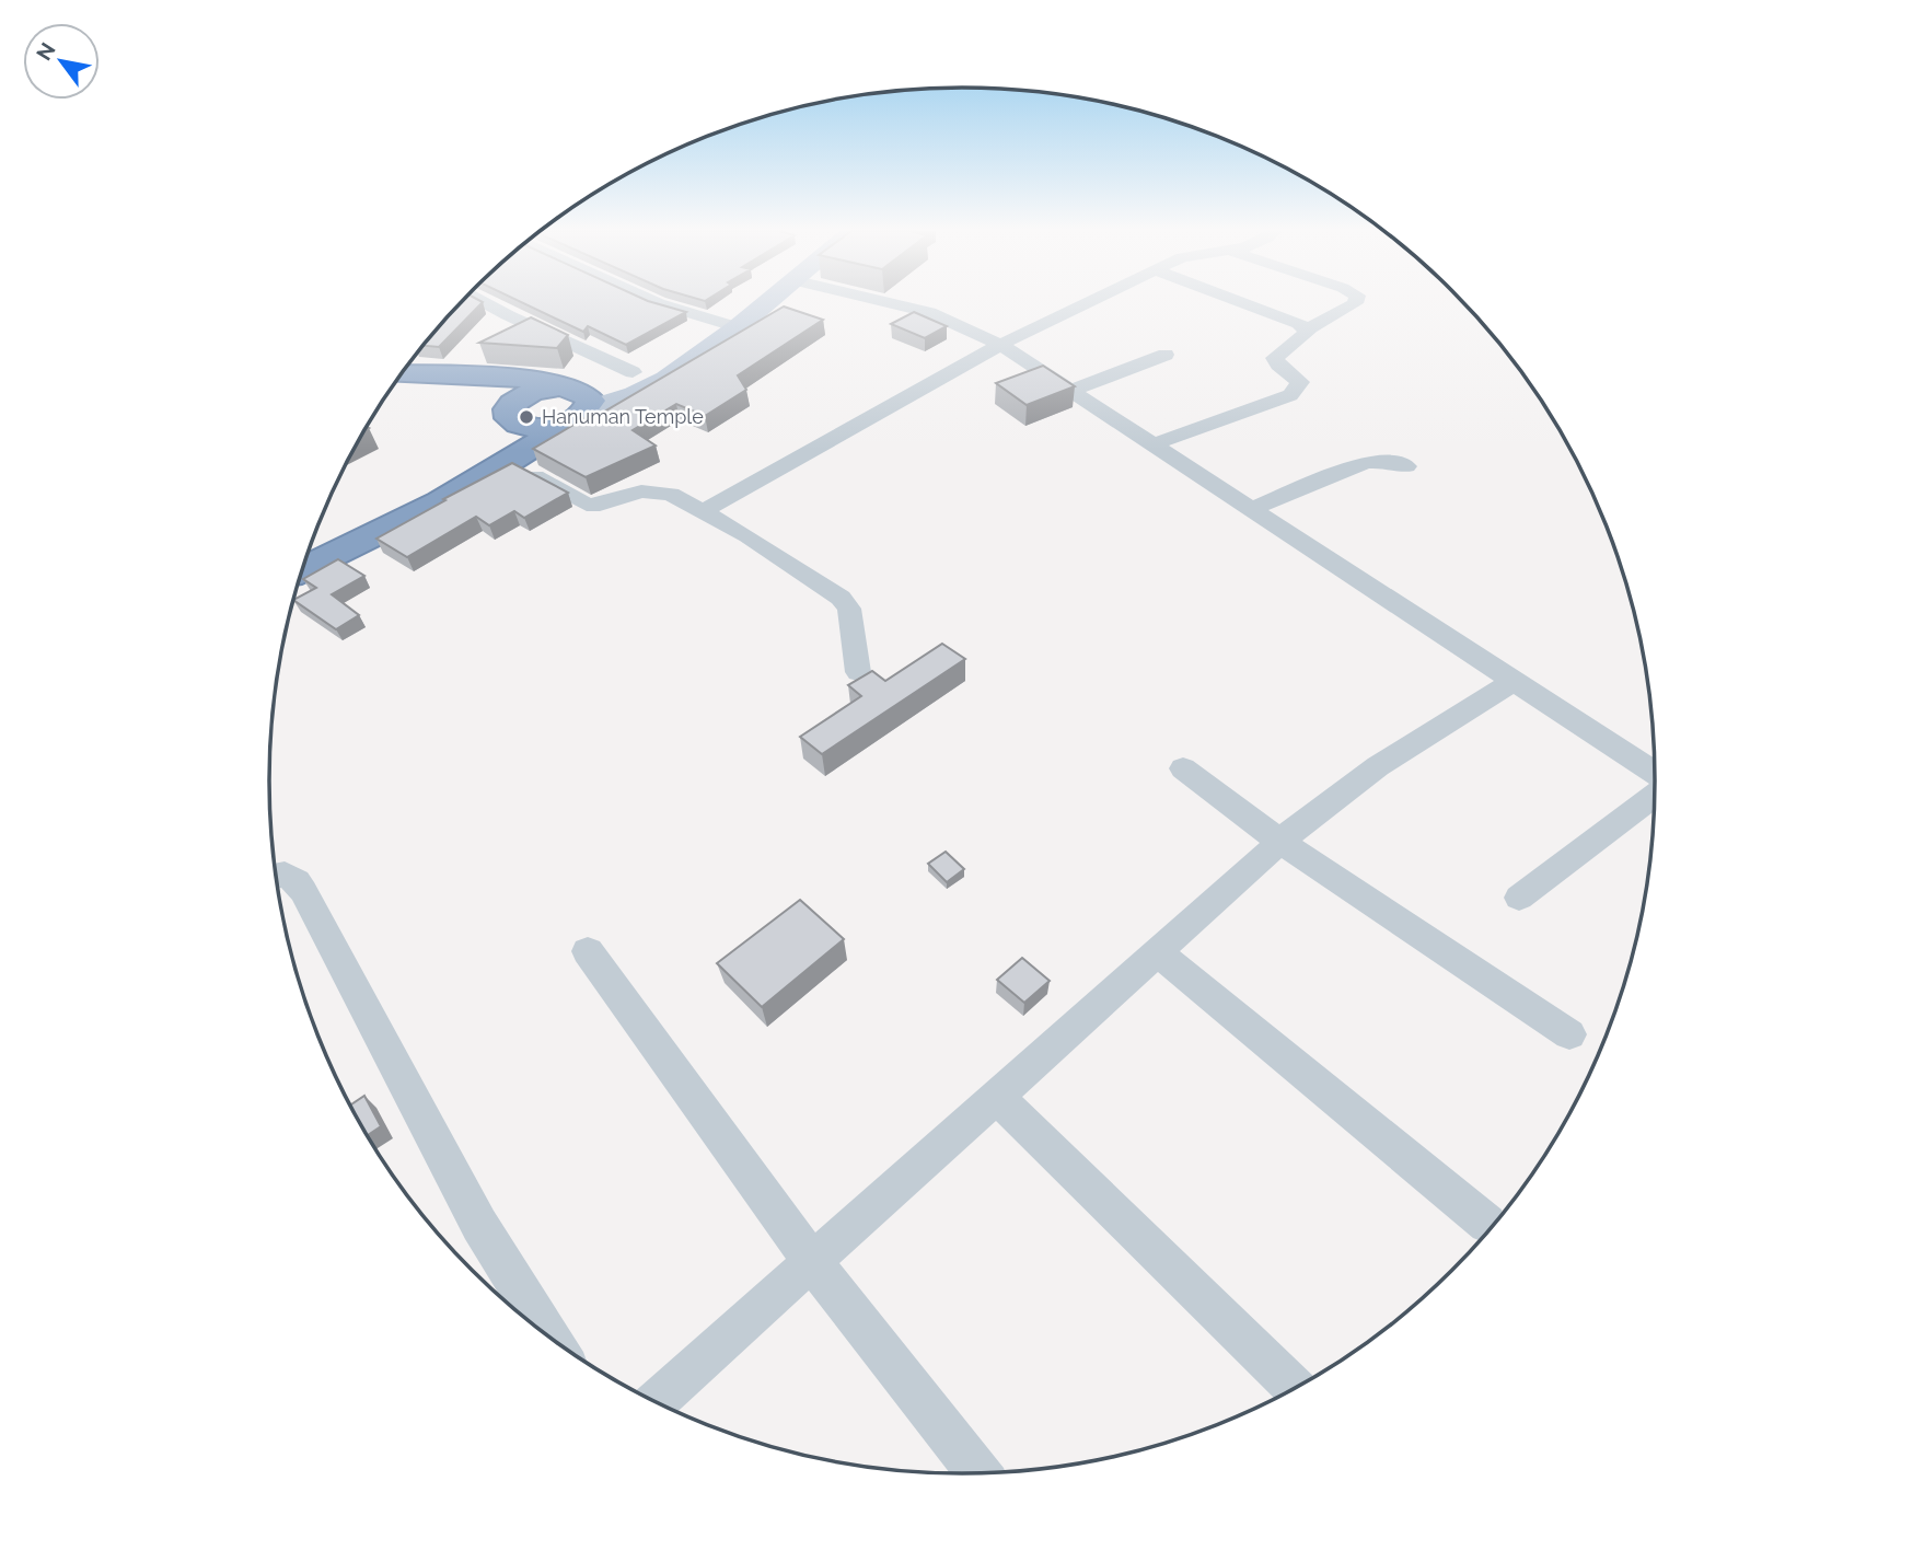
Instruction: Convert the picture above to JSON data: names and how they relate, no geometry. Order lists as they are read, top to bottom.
{
  "places": ["Hanuman Temple"],
  "north": "top left"
}
